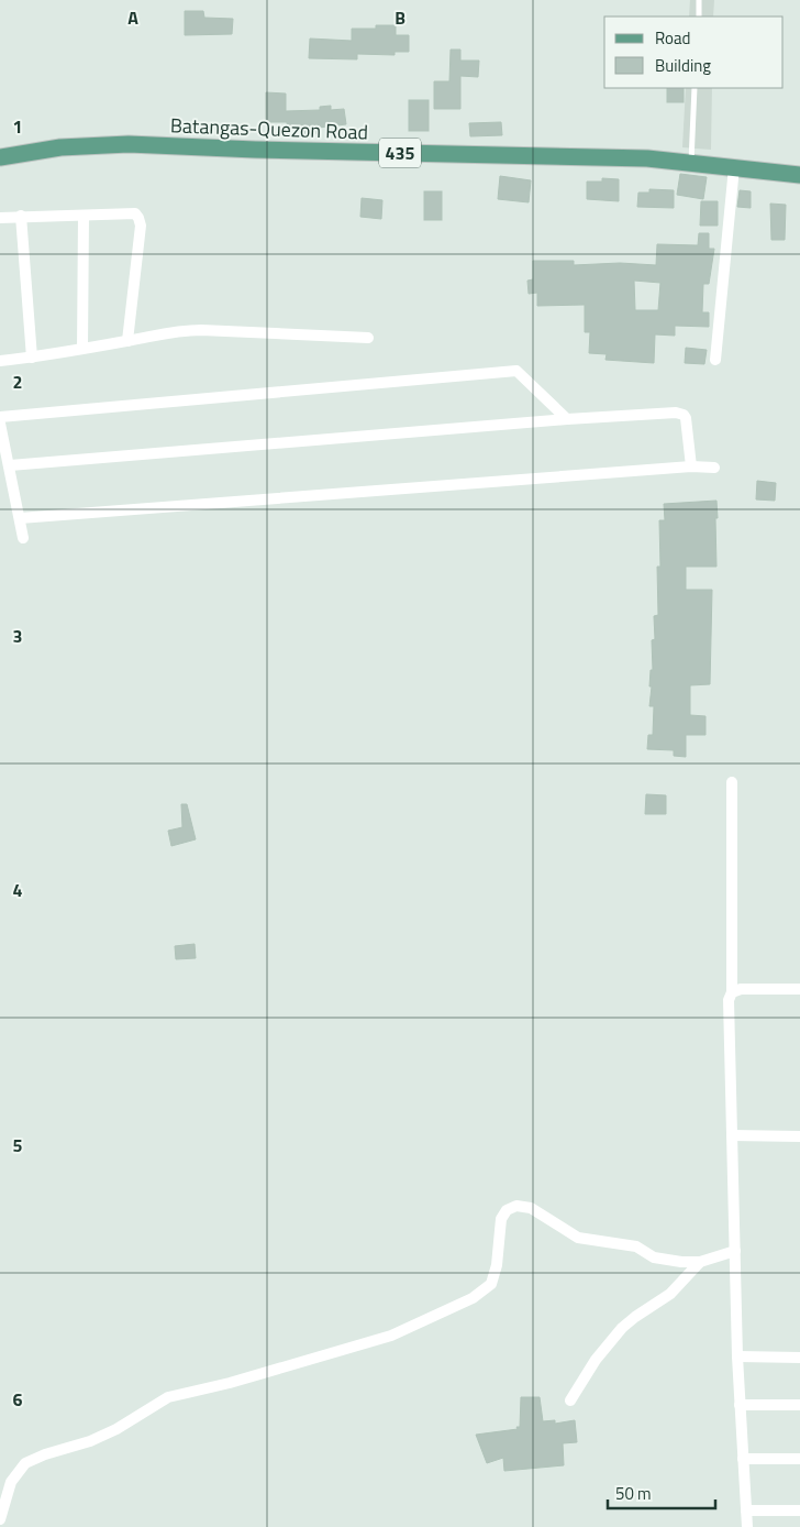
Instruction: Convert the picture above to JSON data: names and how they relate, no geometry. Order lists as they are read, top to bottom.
{
  "streets": {
    "main road": ["Batangas-Quezon Road", "435"]
  },
  "legend": ["Road", "Building"],
  "scale_bar": "50 m",
  "grid": {
    "columns": ["A", "B"],
    "rows": [
      "1",
      "2",
      "3",
      "4",
      "5",
      "6"
    ]
  }
}
